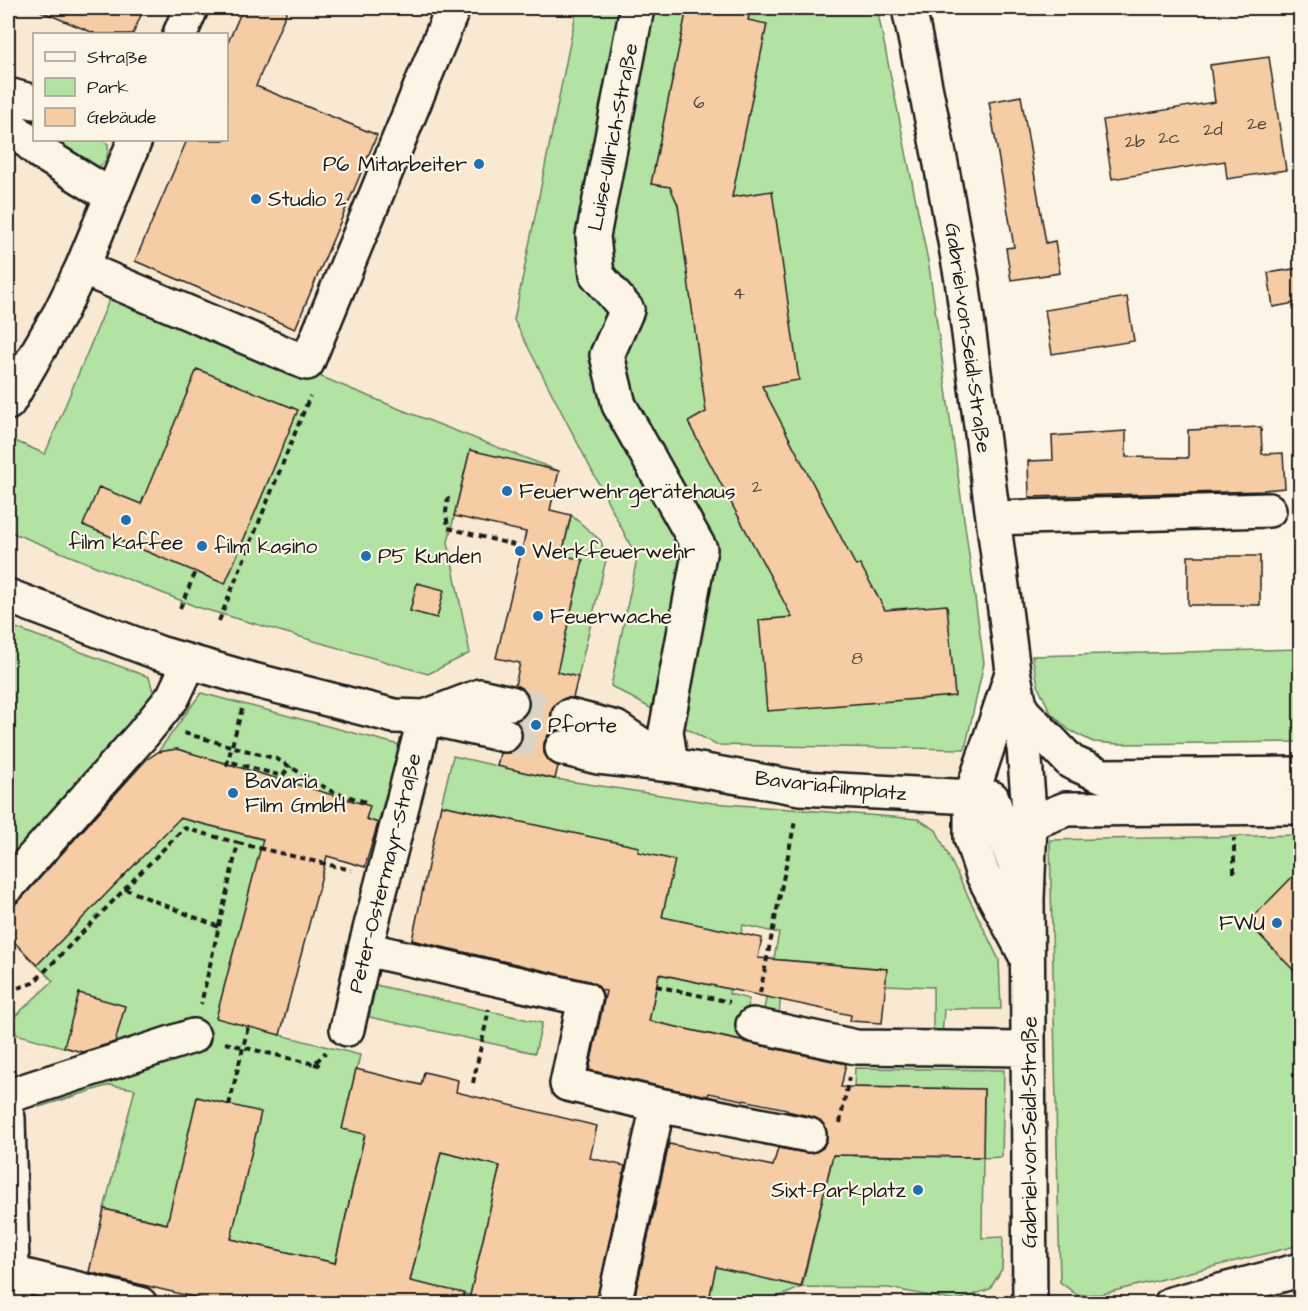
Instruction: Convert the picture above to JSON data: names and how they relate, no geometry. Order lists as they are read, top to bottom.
{
  "streets": {
    "street": [
      "Luise-Ullrich-Straße",
      "Gabriel-von-Seidl-Straße",
      "Bavariafilmplatz",
      "Peter-Ostermayr-Straße"
    ]
  },
  "crossings": [
    ["Luise-Ullrich-Straße", "Bavariafilmplatz"],
    ["Gabriel-von-Seidl-Straße", "Bavariafilmplatz"]
  ],
  "places": [
    "P6 Mitarbeiter",
    "Studio 2",
    "Feuerwehrgerätehaus",
    "film kaffee",
    "film kasino",
    "Werkfeuerwehr",
    "P5 Kunden",
    "Feuerwache",
    "Pforte",
    "Bavaria Film GmbH",
    "FWU",
    "Sixt-Parkplatz"
  ],
  "house_numbers": [
    "6",
    "2e",
    "2d",
    "2c",
    "2b",
    "4",
    "2",
    "8"
  ],
  "legend": ["Straße", "Park", "Gebäude"]
}
